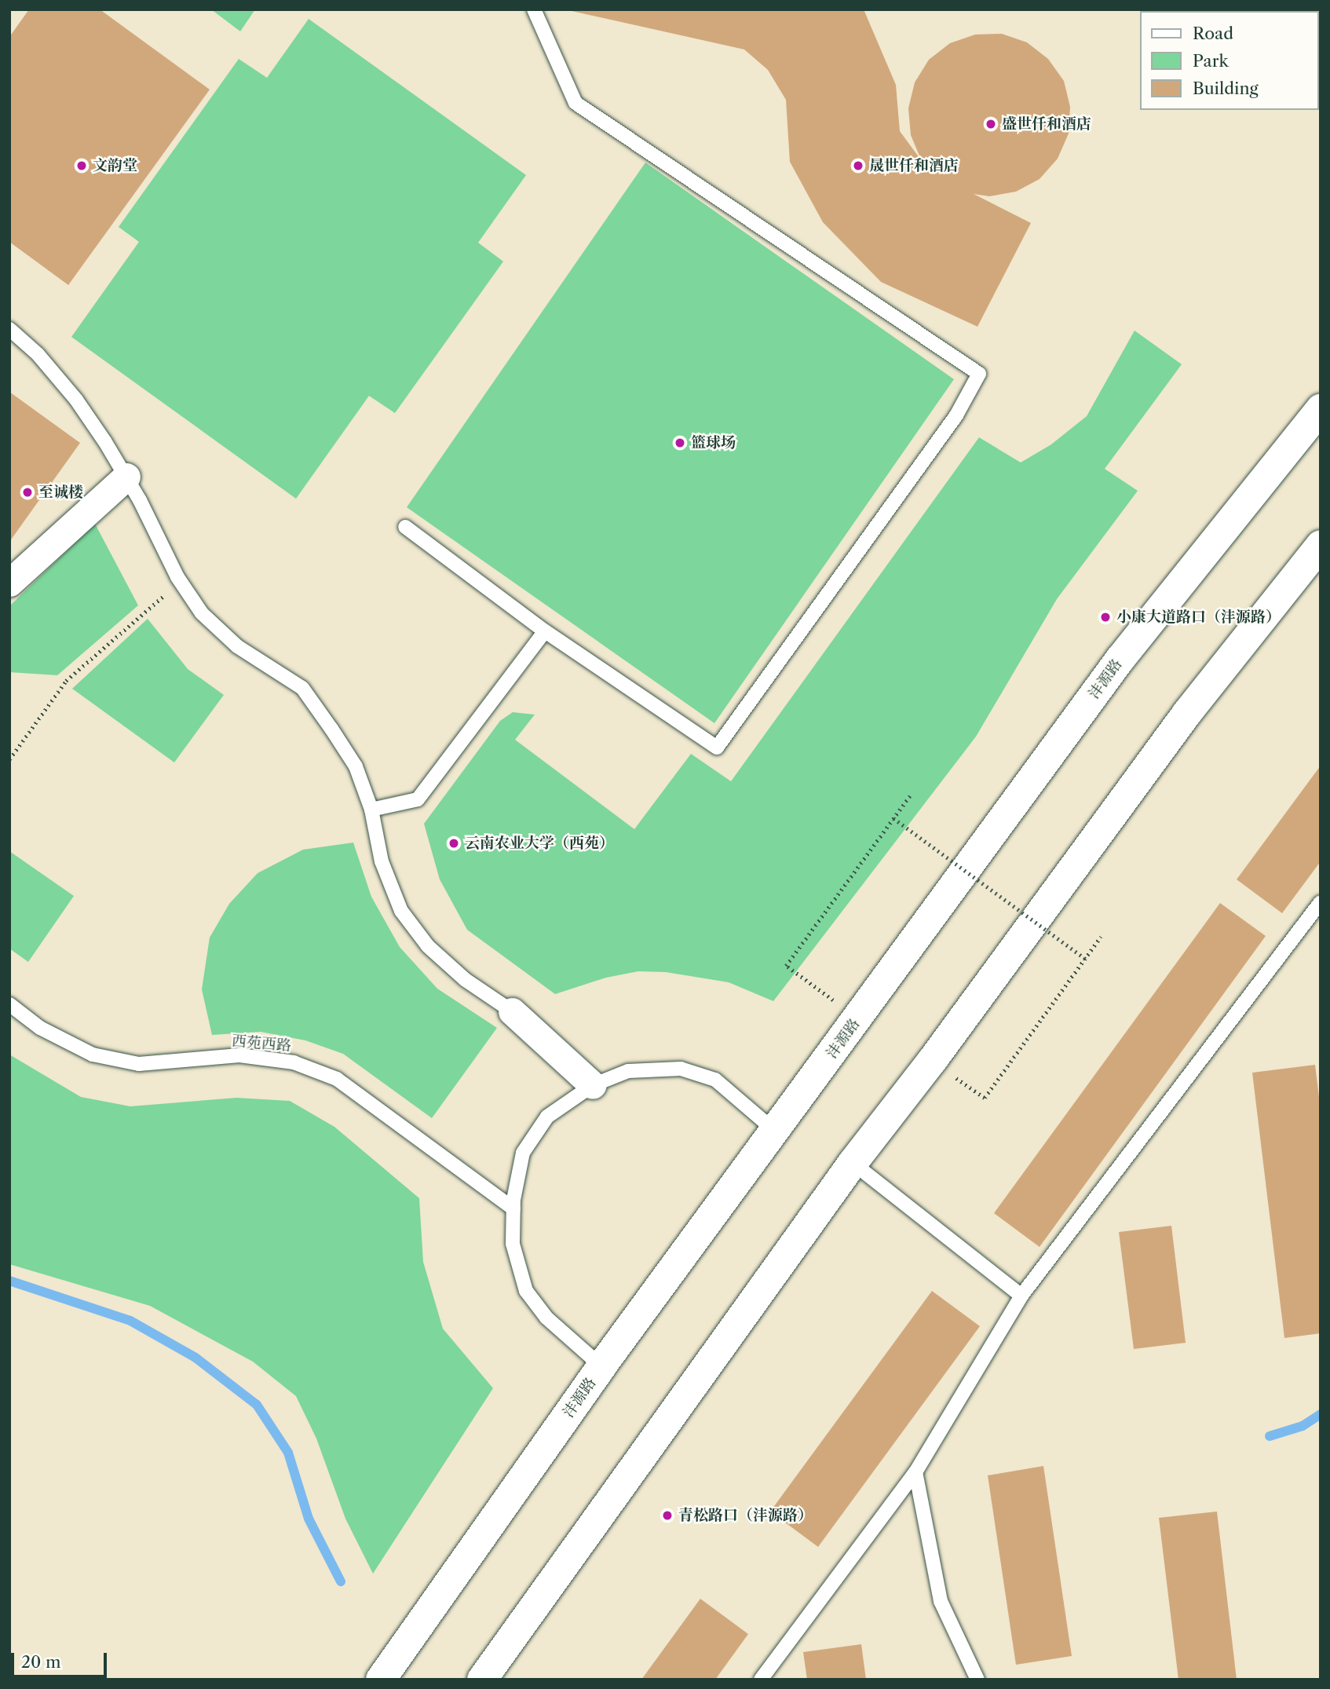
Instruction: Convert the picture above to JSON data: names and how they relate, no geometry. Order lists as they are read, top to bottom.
{
  "streets": {
    "main road": ["沣源路"],
    "lane": ["西苑西路"]
  },
  "places": [
    "盛世仟和酒店",
    "文韵堂",
    "晟世仟和酒店",
    "篮球场",
    "至诚楼",
    "小康大道路口（沣源路）",
    "云南农业大学（西苑）",
    "青松路口（沣源路）"
  ],
  "legend": ["Road", "Park", "Building"],
  "scale_bar": "20 m"
}
